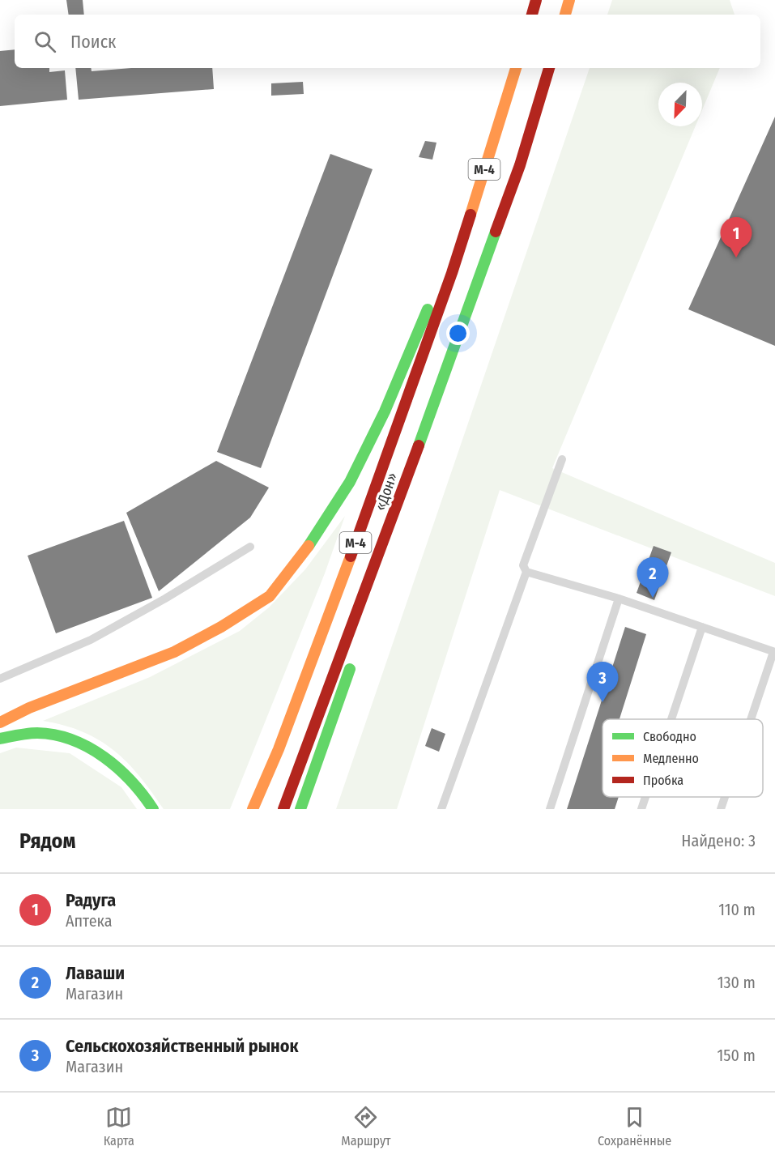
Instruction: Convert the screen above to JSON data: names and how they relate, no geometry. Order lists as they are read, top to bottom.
{
  "streets": {
    "main road": ["М-4", "«Дон»"]
  },
  "crossings": [
    ["М-4", "«Дон»"]
  ],
  "legend": ["Свободно", "Медленно", "Пробка"],
  "north": "bottom left",
  "page": {
    "search": "Поиск",
    "pins": ["1", "2", "3"],
    "heading": ["Рядом", "Найдено: 3"],
    "list": [
      {
        "mark": "1",
        "name": "Радуга",
        "note": "Аптека",
        "value": "110 m"
      },
      {
        "mark": "2",
        "name": "Лаваши",
        "note": "Магазин",
        "value": "130 m"
      },
      {
        "mark": "3",
        "name": "Сельскохозяйственный рынок",
        "note": "Магазин",
        "value": "150 m"
      }
    ],
    "nav": ["Карта", "Маршрут", "Сохранённые"]
  }
}
